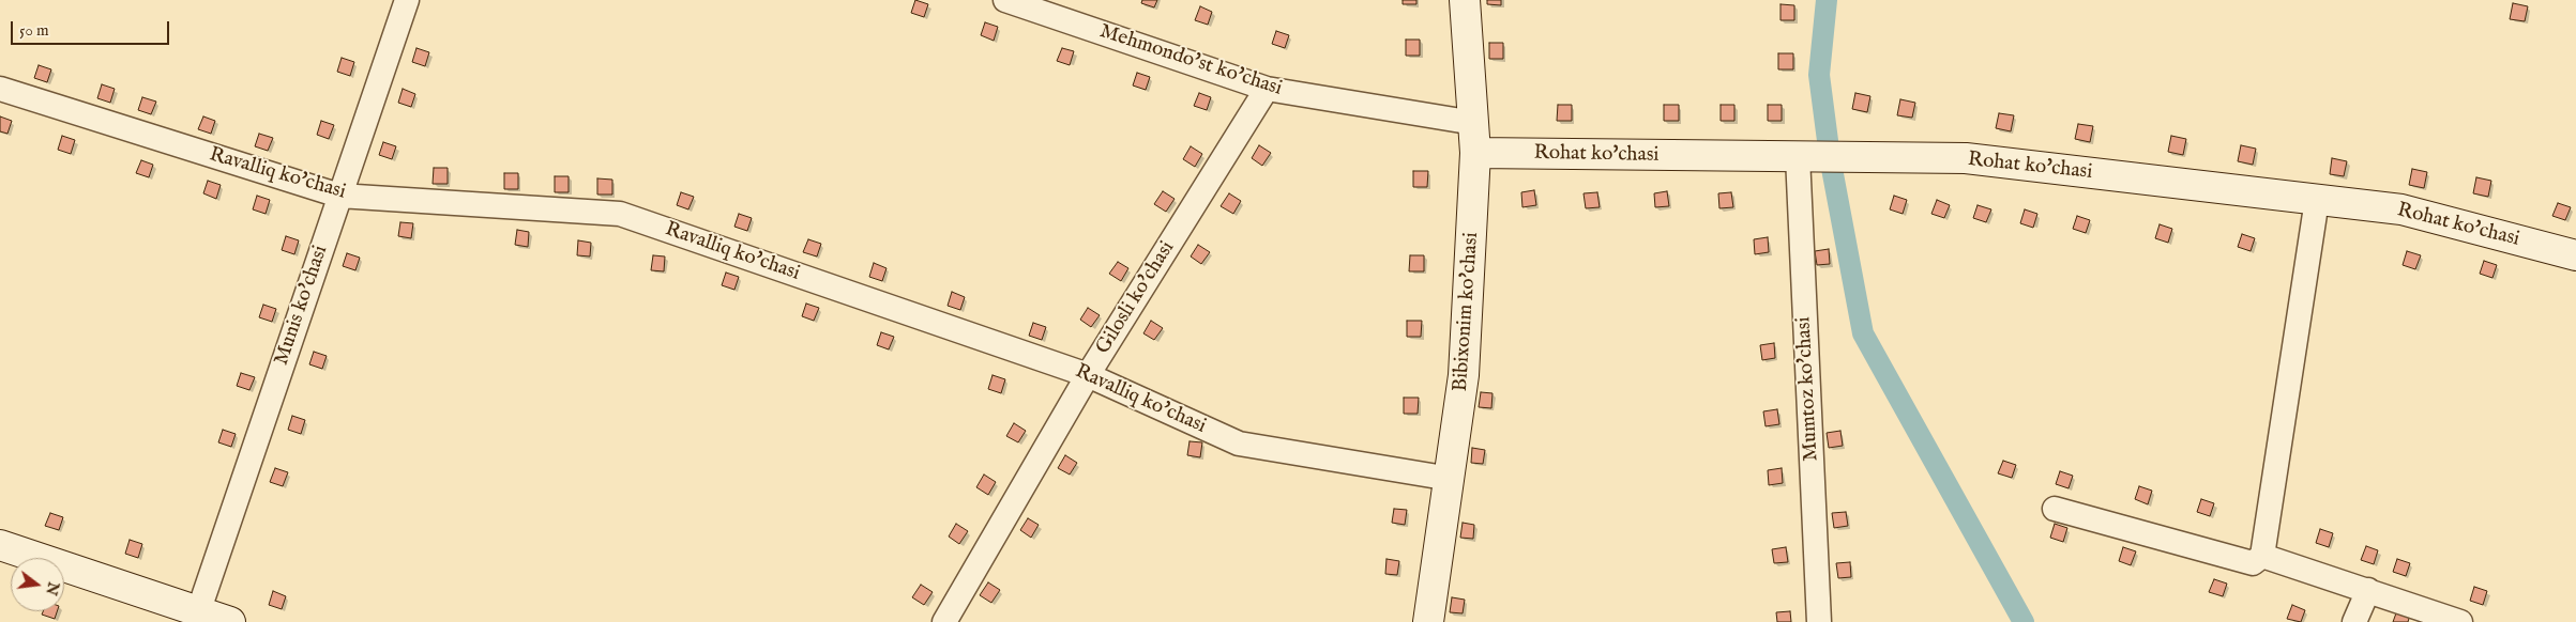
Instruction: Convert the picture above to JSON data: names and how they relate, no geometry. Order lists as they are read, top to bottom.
{
  "streets": {
    "street": [
      "Mehmondo'st ko'chasi",
      "Rohat ko'chasi",
      "Ravalliq ko'chasi",
      "Gilosli ko'chasi",
      "Munis ko'chasi",
      "Bibixonim ko'chasi",
      "Mumtoz ko'chasi"
    ]
  },
  "crossings": [
    ["Mehmondo'st ko'chasi", "Gilosli ko'chasi"],
    ["Mehmondo'st ko'chasi", "Bibixonim ko'chasi"],
    ["Rohat ko'chasi", "Bibixonim ko'chasi"],
    ["Rohat ko'chasi", "Mumtoz ko'chasi"],
    ["Ravalliq ko'chasi", "Gilosli ko'chasi"],
    ["Ravalliq ko'chasi", "Munis ko'chasi"],
    ["Ravalliq ko'chasi", "Bibixonim ko'chasi"]
  ],
  "scale_bar": "50 m",
  "north": "right"
}
